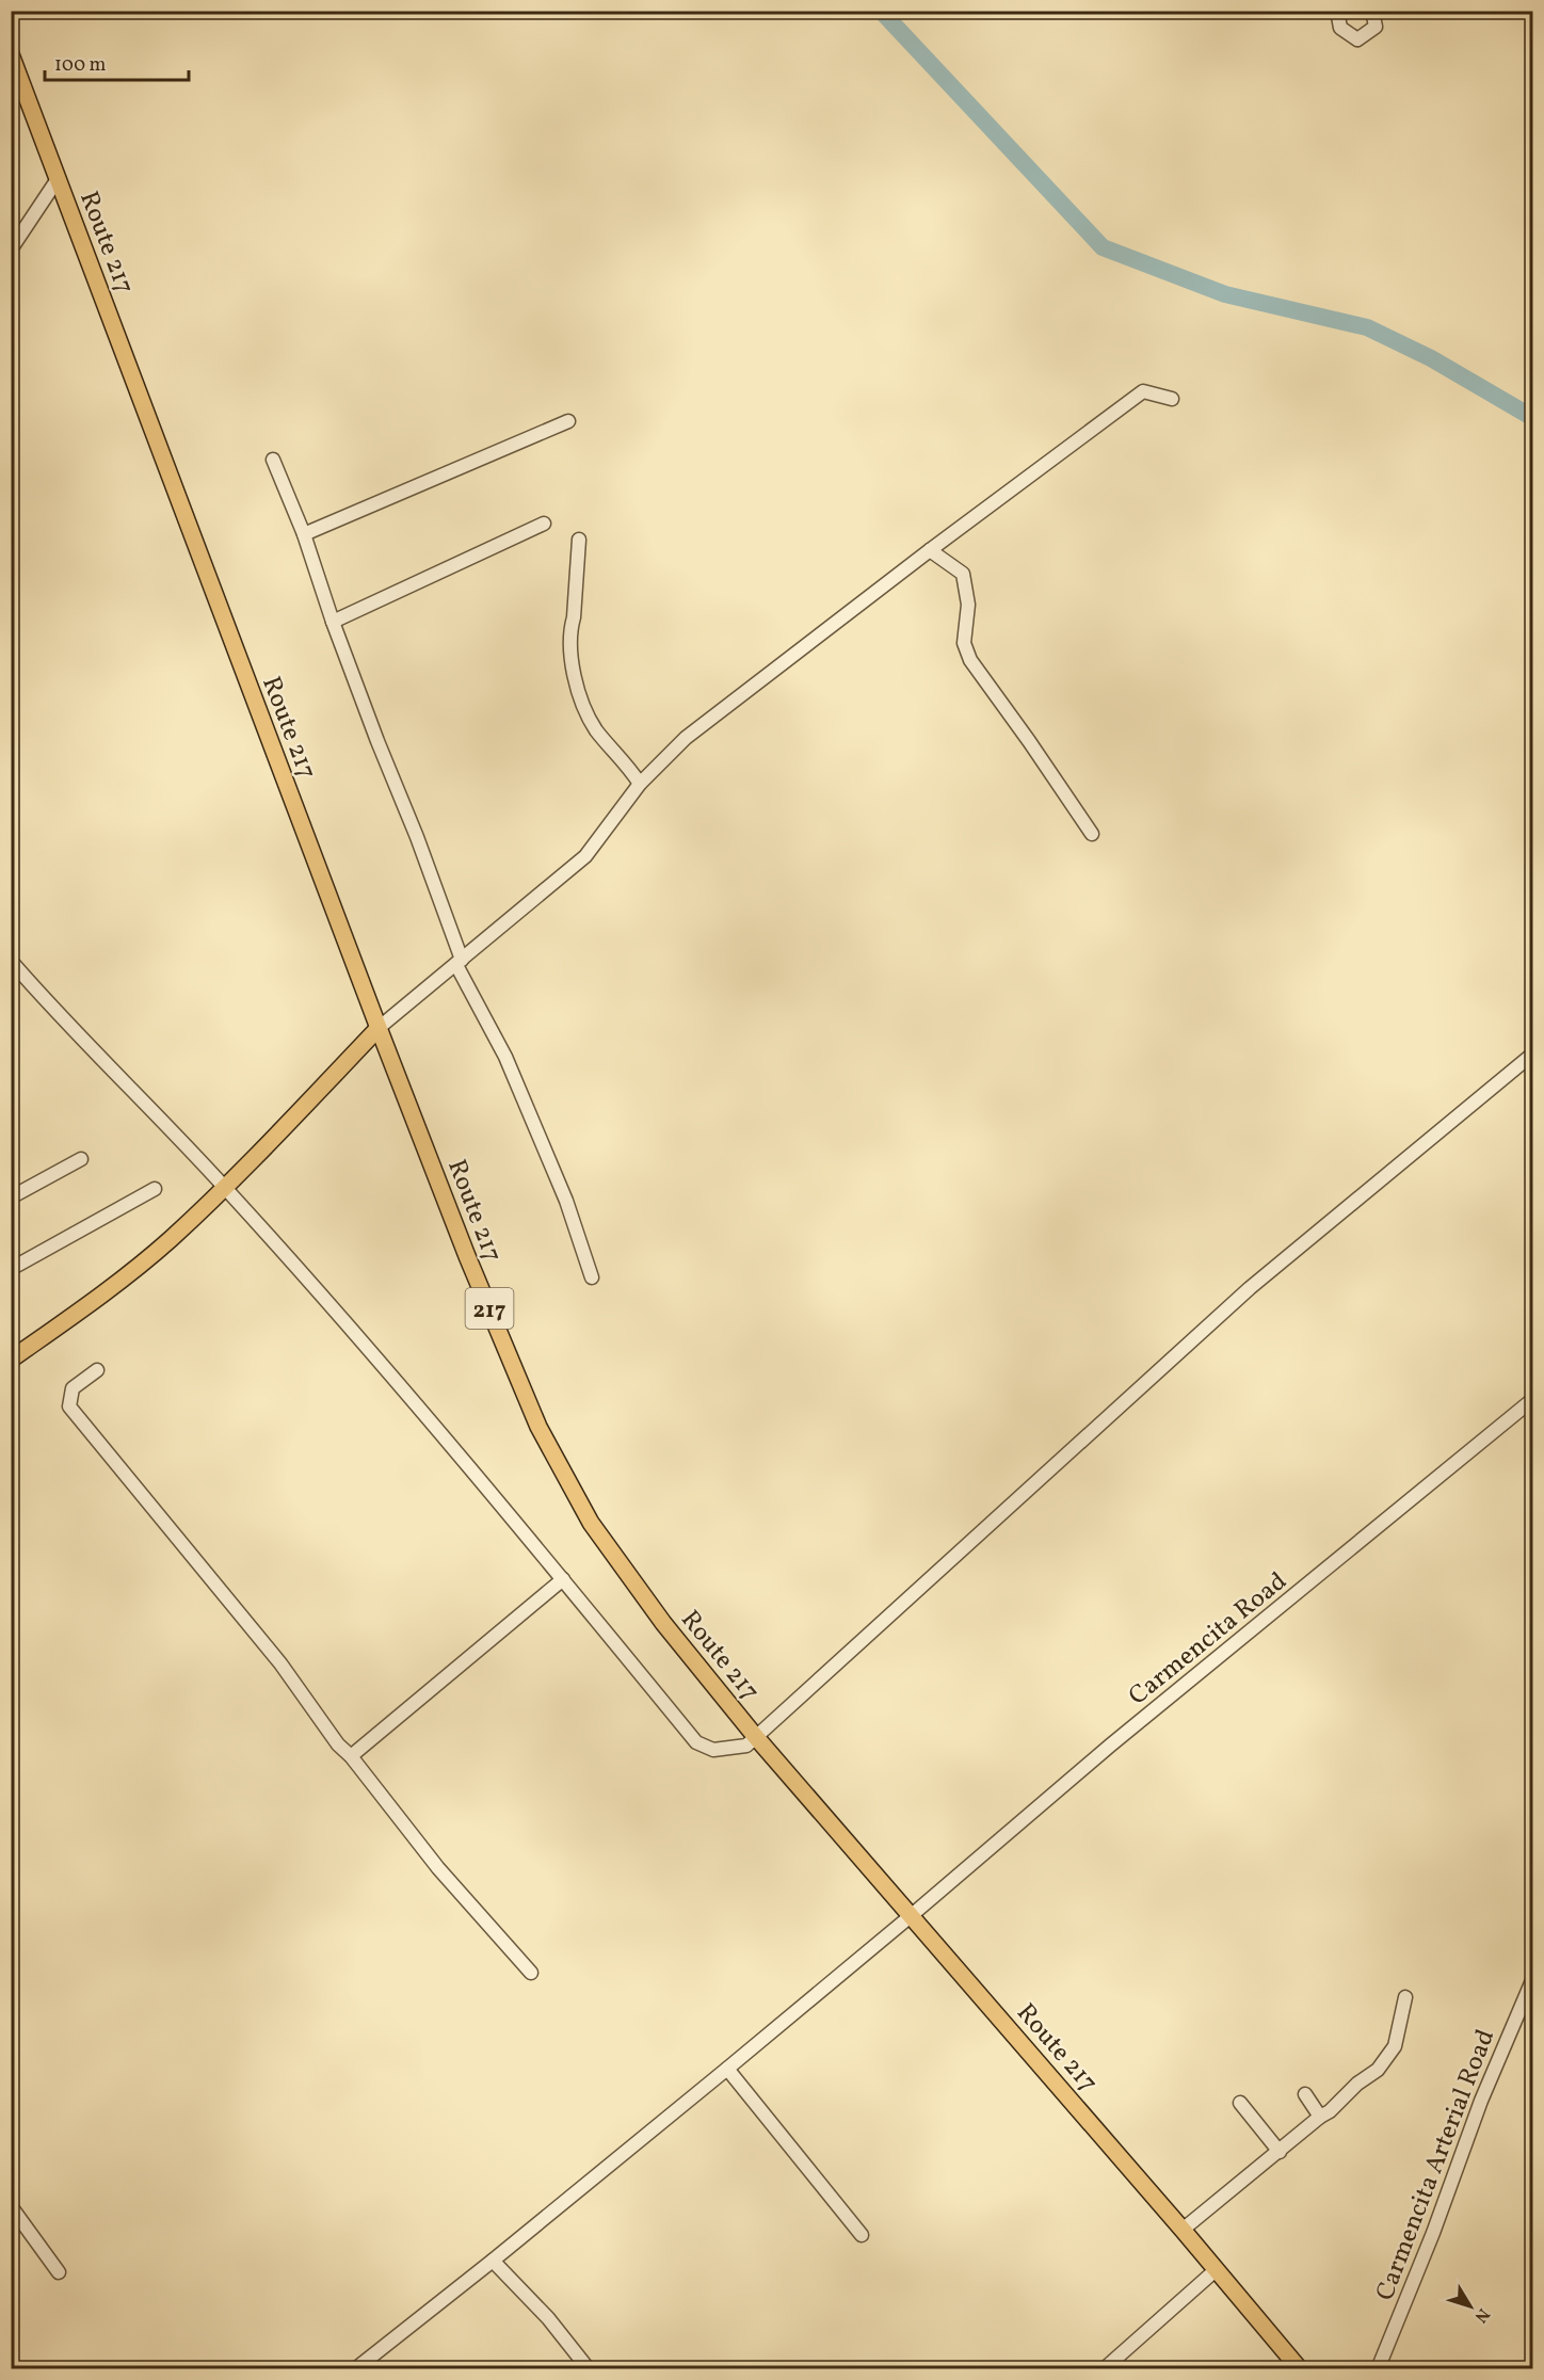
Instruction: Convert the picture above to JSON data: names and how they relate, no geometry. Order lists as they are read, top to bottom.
{
  "streets": {
    "main road": ["Route 217", "217"],
    "street": ["Carmencita Road", "Carmencita Arterial Road"]
  },
  "crossings": [
    ["Route 217", "Carmencita Road"]
  ],
  "scale_bar": "100 m",
  "north": "bottom right"
}
